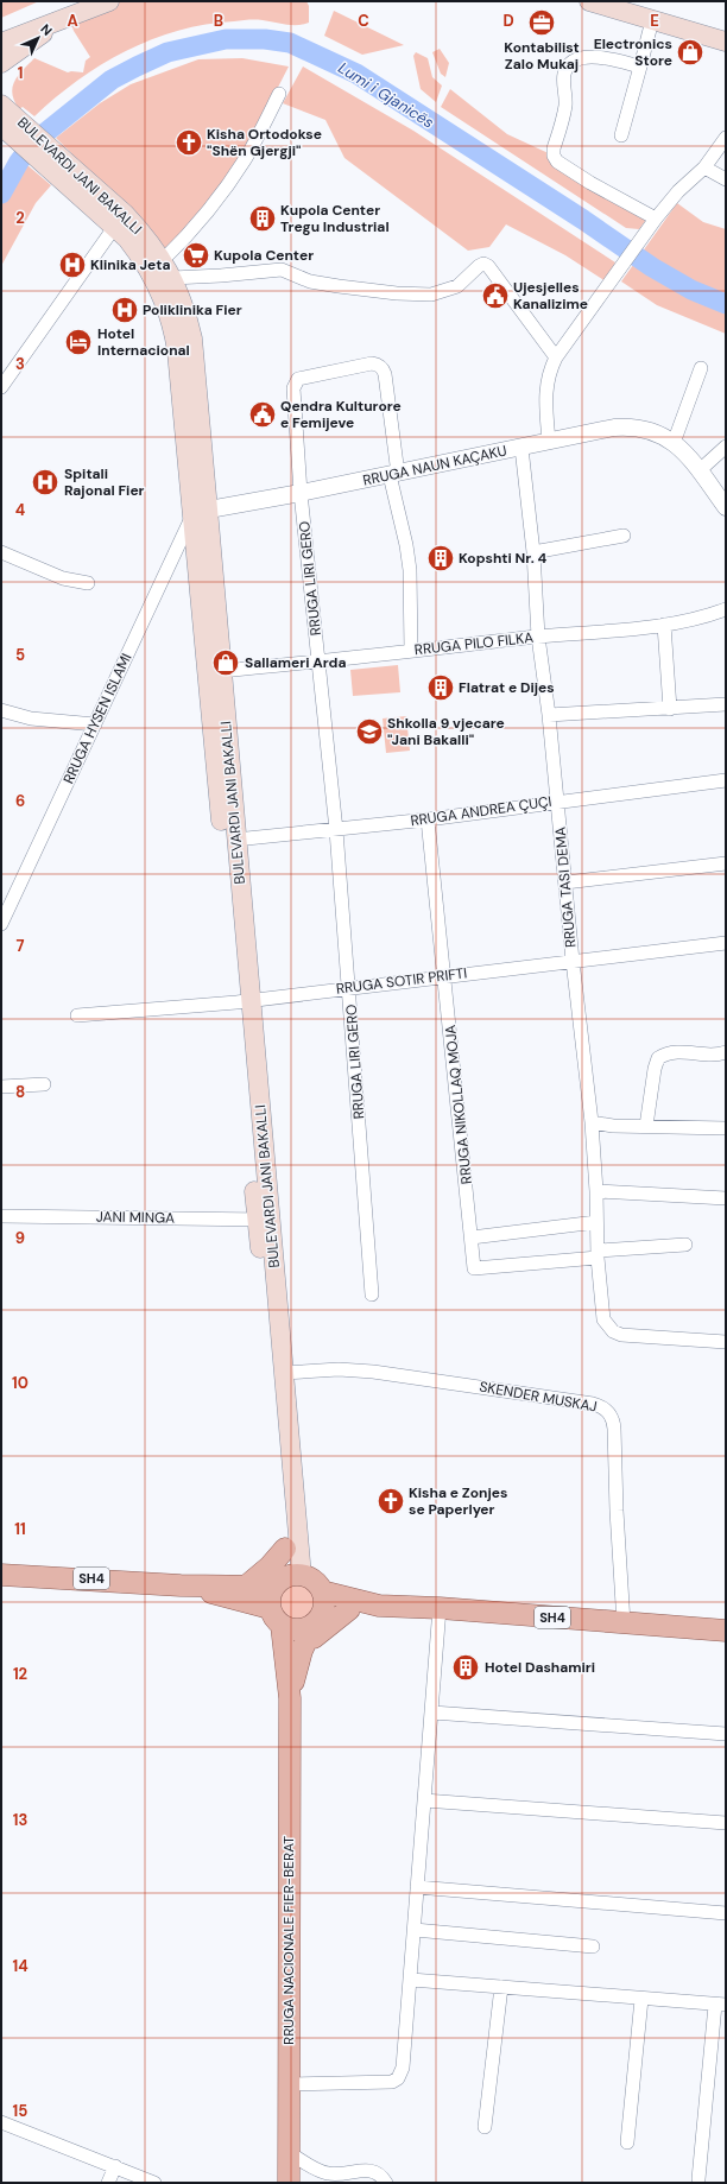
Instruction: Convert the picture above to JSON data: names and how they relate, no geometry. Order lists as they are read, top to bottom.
{
  "streets": {
    "main road": ["BULEVARDI JANI BAKALLI", "SH4", "RRUGA NACIONALE FIER-BERAT"],
    "street": [
      "RRUGA NAUN KAÇAKU",
      "RRUGA LIRI GERO",
      "RRUGA PILO FILKA",
      "RRUGA HYSEN ISLAMI",
      "RRUGA ANDREA ÇUÇI",
      "RRUGA TASI DEMA",
      "RRUGA SOTIR PRIFTI",
      "RRUGA NIKOLLAQ MOJA",
      "JANI MINGA",
      "SKENDER MUSKAJ"
    ]
  },
  "crossings": [
    ["BULEVARDI JANI BAKALLI", "RRUGA NAUN KAÇAKU"],
    ["BULEVARDI JANI BAKALLI", "RRUGA PILO FILKA"],
    ["BULEVARDI JANI BAKALLI", "RRUGA HYSEN ISLAMI"],
    ["BULEVARDI JANI BAKALLI", "RRUGA ANDREA ÇUÇI"],
    ["BULEVARDI JANI BAKALLI", "RRUGA SOTIR PRIFTI"],
    ["BULEVARDI JANI BAKALLI", "JANI MINGA"],
    ["BULEVARDI JANI BAKALLI", "SKENDER MUSKAJ"],
    ["BULEVARDI JANI BAKALLI", "SH4"],
    ["BULEVARDI JANI BAKALLI", "RRUGA NACIONALE FIER-BERAT"],
    ["RRUGA NAUN KAÇAKU", "RRUGA LIRI GERO"],
    ["RRUGA NAUN KAÇAKU", "RRUGA HYSEN ISLAMI"],
    ["RRUGA NAUN KAÇAKU", "RRUGA TASI DEMA"],
    ["RRUGA LIRI GERO", "RRUGA PILO FILKA"],
    ["RRUGA LIRI GERO", "RRUGA ANDREA ÇUÇI"],
    ["RRUGA LIRI GERO", "RRUGA SOTIR PRIFTI"],
    ["RRUGA PILO FILKA", "RRUGA TASI DEMA"],
    ["RRUGA ANDREA ÇUÇI", "RRUGA TASI DEMA"],
    ["RRUGA ANDREA ÇUÇI", "RRUGA NIKOLLAQ MOJA"],
    ["RRUGA TASI DEMA", "RRUGA SOTIR PRIFTI"],
    ["RRUGA TASI DEMA", "RRUGA NIKOLLAQ MOJA"],
    ["RRUGA SOTIR PRIFTI", "RRUGA NIKOLLAQ MOJA"],
    ["SKENDER MUSKAJ", "SH4"],
    ["SH4", "RRUGA NACIONALE FIER-BERAT"]
  ],
  "water": ["Lumi i Gjanicës"],
  "places": {
    "office": ["Kontabilist Zalo Mukaj"],
    "shop": ["Electronics Store", "Sallameri Arda"],
    "church": ["Kisha Ortodokse \"Shën Gjergji\"", "Kisha e Zonjes se Paperlyer"],
    "building": [
      "Kupola Center Tregu Industrial",
      "Kopshti Nr. 4",
      "Flatrat e Dijes",
      "Hotel Dashamiri"
    ],
    "supermarket": ["Kupola Center"],
    "hospital": ["Klinika Jeta", "Poliklinika Fier", "Spitali Rajonal Fier"],
    "public building": ["Ujesjelles Kanalizime", "Qendra Kulturore e Femijeve"],
    "hotel": ["Hotel Internacional"],
    "school or university": ["Shkolla 9 vjecare \"Jani Bakalli\""]
  },
  "north": "top right",
  "grid": {
    "columns": [
      "A",
      "B",
      "C",
      "D",
      "E"
    ],
    "rows": [
      "1",
      "2",
      "3",
      "4",
      "5",
      "6",
      "7",
      "8",
      "9",
      "10",
      "11",
      "12",
      "13",
      "14",
      "15"
    ]
  }
}
